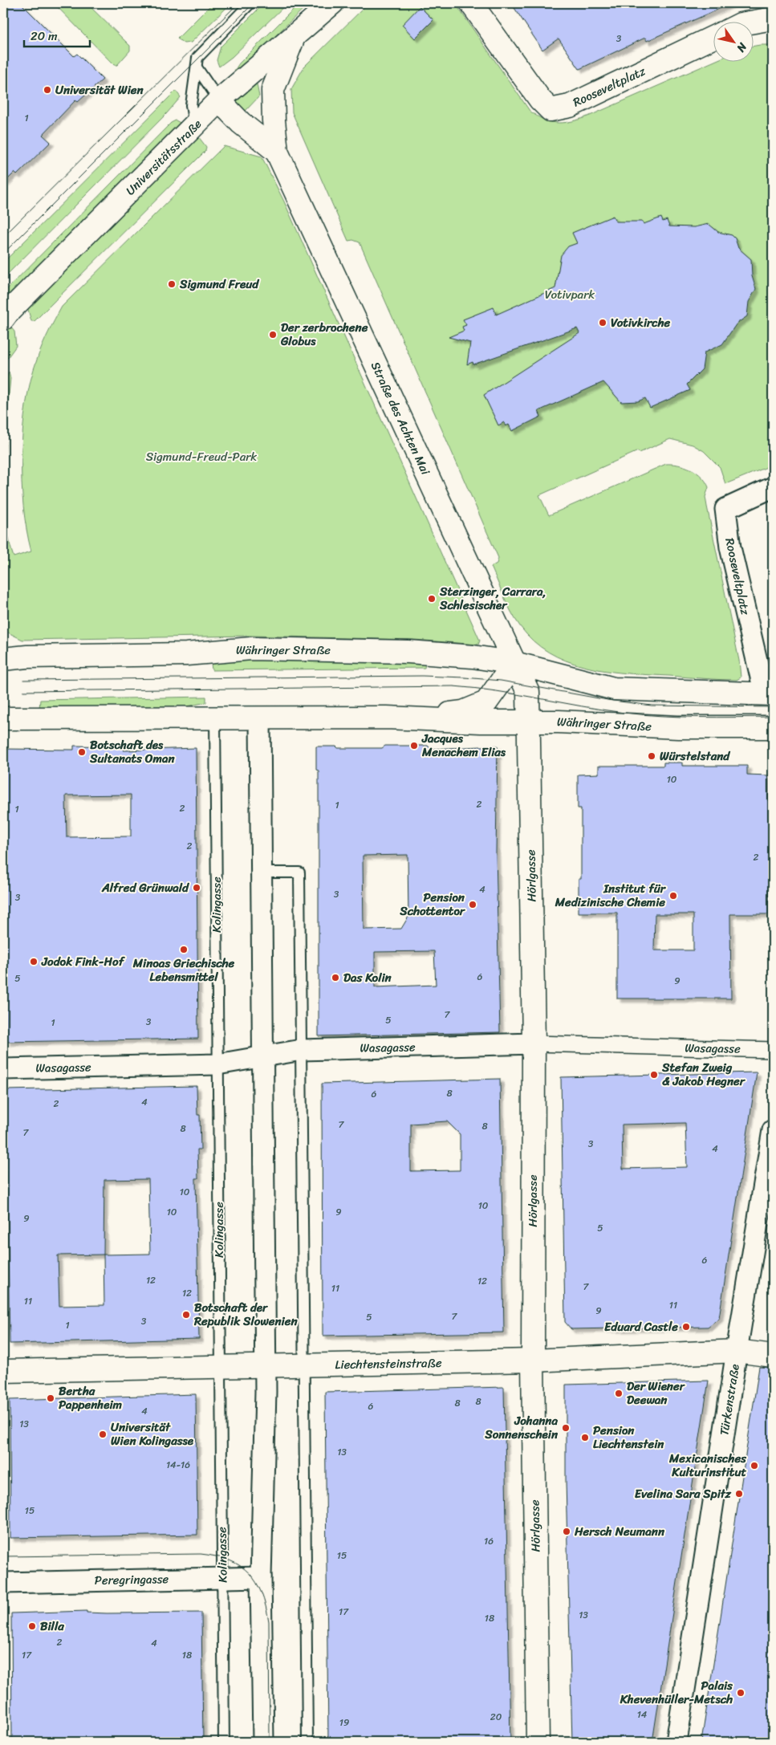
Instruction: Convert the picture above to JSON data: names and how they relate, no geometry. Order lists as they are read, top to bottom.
{
  "streets": {
    "main road": [
      "Rooseveltplatz",
      "Universitätsstraße",
      "Straße des Achten Mai",
      "Währinger Straße",
      "Hörlgasse",
      "Liechtensteinstraße"
    ],
    "street": ["Wasagasse", "Türkenstraße", "Peregringasse"],
    "lane": ["Kolingasse"]
  },
  "crossings": [
    ["Rooseveltplatz", "Währinger Straße"],
    ["Universitätsstraße", "Straße des Achten Mai"],
    ["Straße des Achten Mai", "Währinger Straße"],
    ["Straße des Achten Mai", "Hörlgasse"],
    ["Währinger Straße", "Hörlgasse"],
    ["Währinger Straße", "Kolingasse"],
    ["Hörlgasse", "Wasagasse"],
    ["Hörlgasse", "Liechtensteinstraße"],
    ["Kolingasse", "Wasagasse"],
    ["Kolingasse", "Liechtensteinstraße"],
    ["Kolingasse", "Peregringasse"],
    ["Liechtensteinstraße", "Türkenstraße"]
  ],
  "parks": ["Votivpark", "Sigmund-Freud-Park"],
  "places": [
    "Universität Wien",
    "Sigmund Freud",
    "Votivkirche",
    "Der zerbrochene Globus",
    "Sterzinger, Carrara, Schlesischer",
    "Jacques Menachem Elias",
    "Botschaft des Sultanats Oman",
    "Würstelstand",
    "Alfred Grünwald",
    "Institut für Medizinische Chemie",
    "Pension Schottentor",
    "Minoas Griechische Lebensmittel",
    "Jodok Fink-Hof",
    "Das Kolin",
    "Stefan Zweig & Jakob Hegner",
    "Botschaft der Republik Slowenien",
    "Eduard Castle",
    "Der Wiener Deewan",
    "Bertha Pappenheim",
    "Johanna Sonnenschein",
    "Universität Wien Kolingasse",
    "Pension Liechtenstein",
    "Mexicanisches Kulturinstitut",
    "Evelina Sara Spitz",
    "Hersch Neumann",
    "Billa",
    "Palais Khevenhüller-Metsch"
  ],
  "house_numbers": [
    "3",
    "1",
    "10",
    "2",
    "1",
    "2",
    "1",
    "2",
    "2",
    "4",
    "3",
    "3",
    "6",
    "5",
    "9",
    "7",
    "5",
    "3",
    "1",
    "8",
    "6",
    "4",
    "2",
    "7",
    "8",
    "8",
    "7",
    "3",
    "4",
    "10",
    "10",
    "10",
    "9",
    "9",
    "5",
    "6",
    "12",
    "12",
    "7",
    "11",
    "12",
    "11",
    "11",
    "9",
    "7",
    "5",
    "3",
    "1",
    "8",
    "8",
    "6",
    "4",
    "13",
    "13",
    "14-16",
    "15",
    "16",
    "15",
    "17",
    "13",
    "18",
    "2",
    "4",
    "17",
    "18",
    "14",
    "20",
    "19"
  ],
  "scale_bar": "20 m",
  "north": "bottom right"
}
